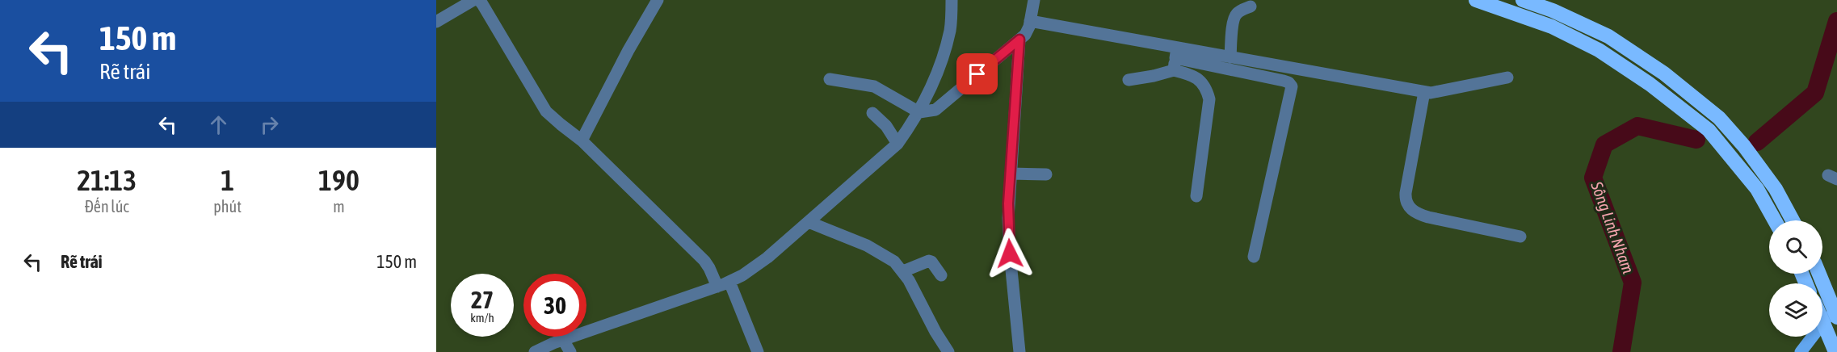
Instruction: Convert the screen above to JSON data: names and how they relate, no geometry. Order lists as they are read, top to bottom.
{
  "water": ["Sông Linh Nham"],
  "page": {
    "turn": ["150 m", "Rẽ trái"],
    "eta": [
      "21:13",
      "Đến lúc",
      "1",
      "phút",
      "190",
      "m"
    ],
    "list": [
      {
        "name": "Rẽ trái",
        "value": "150 m"
      }
    ],
    "speed": "27 km/h",
    "limit": "30"
  }
}
